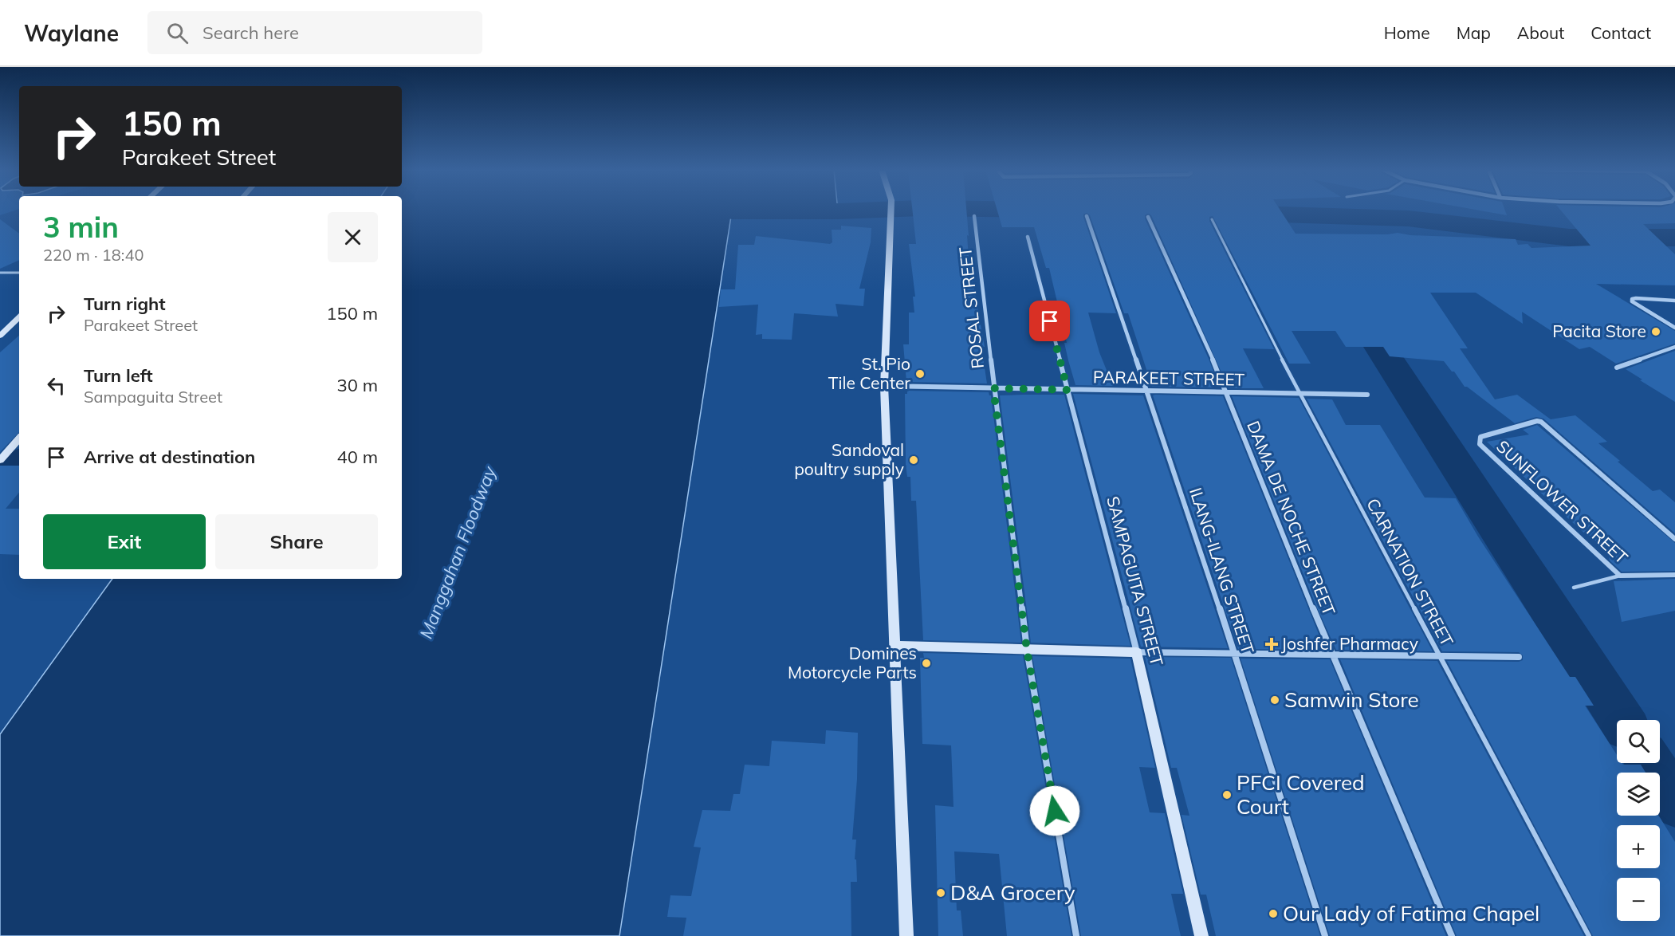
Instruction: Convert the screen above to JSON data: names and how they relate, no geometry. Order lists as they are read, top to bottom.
{
  "streets": {
    "main road": ["SAMPAGUITA STREET"],
    "street": [
      "ROSAL STREET",
      "PARAKEET STREET",
      "SUNFLOWER STREET",
      "DAMA DE NOCHE STREET",
      "ILANG-ILANG STREET"
    ],
    "lane": ["CARNATION STREET"]
  },
  "crossings": [
    ["ROSAL STREET", "PARAKEET STREET"],
    ["PARAKEET STREET", "DAMA DE NOCHE STREET"],
    ["PARAKEET STREET", "ILANG-ILANG STREET"],
    ["PARAKEET STREET", "CARNATION STREET"],
    ["PARAKEET STREET", "SAMPAGUITA STREET"]
  ],
  "water": ["Manggahan Floodway"],
  "places": {
    "other": [
      "Pacita Store",
      "St. Pio Tile Center",
      "Sandoval poultry supply",
      "Domines Motorcycle Parts",
      "Samwin Store",
      "PFCI Covered Court",
      "D&A Grocery",
      "Our Lady of Fatima Chapel"
    ],
    "health": ["Joshfer Pharmacy"]
  },
  "page": {
    "header": "Waylane",
    "search": "Search here",
    "nav": [
      "Home",
      "Map",
      "About",
      "Contact"
    ],
    "turn": ["150 m", "Parakeet Street"],
    "heading": ["3 min", "220 m · 18:40"],
    "list": [
      {
        "name": "Turn right",
        "note": "Parakeet Street",
        "value": "150 m"
      },
      {
        "name": "Turn left",
        "note": "Sampaguita Street",
        "value": "30 m"
      },
      {
        "name": "Arrive at destination",
        "value": "40 m"
      }
    ],
    "buttons": ["Exit", "Share"],
    "map_buttons": ["+", "−"]
  }
}
